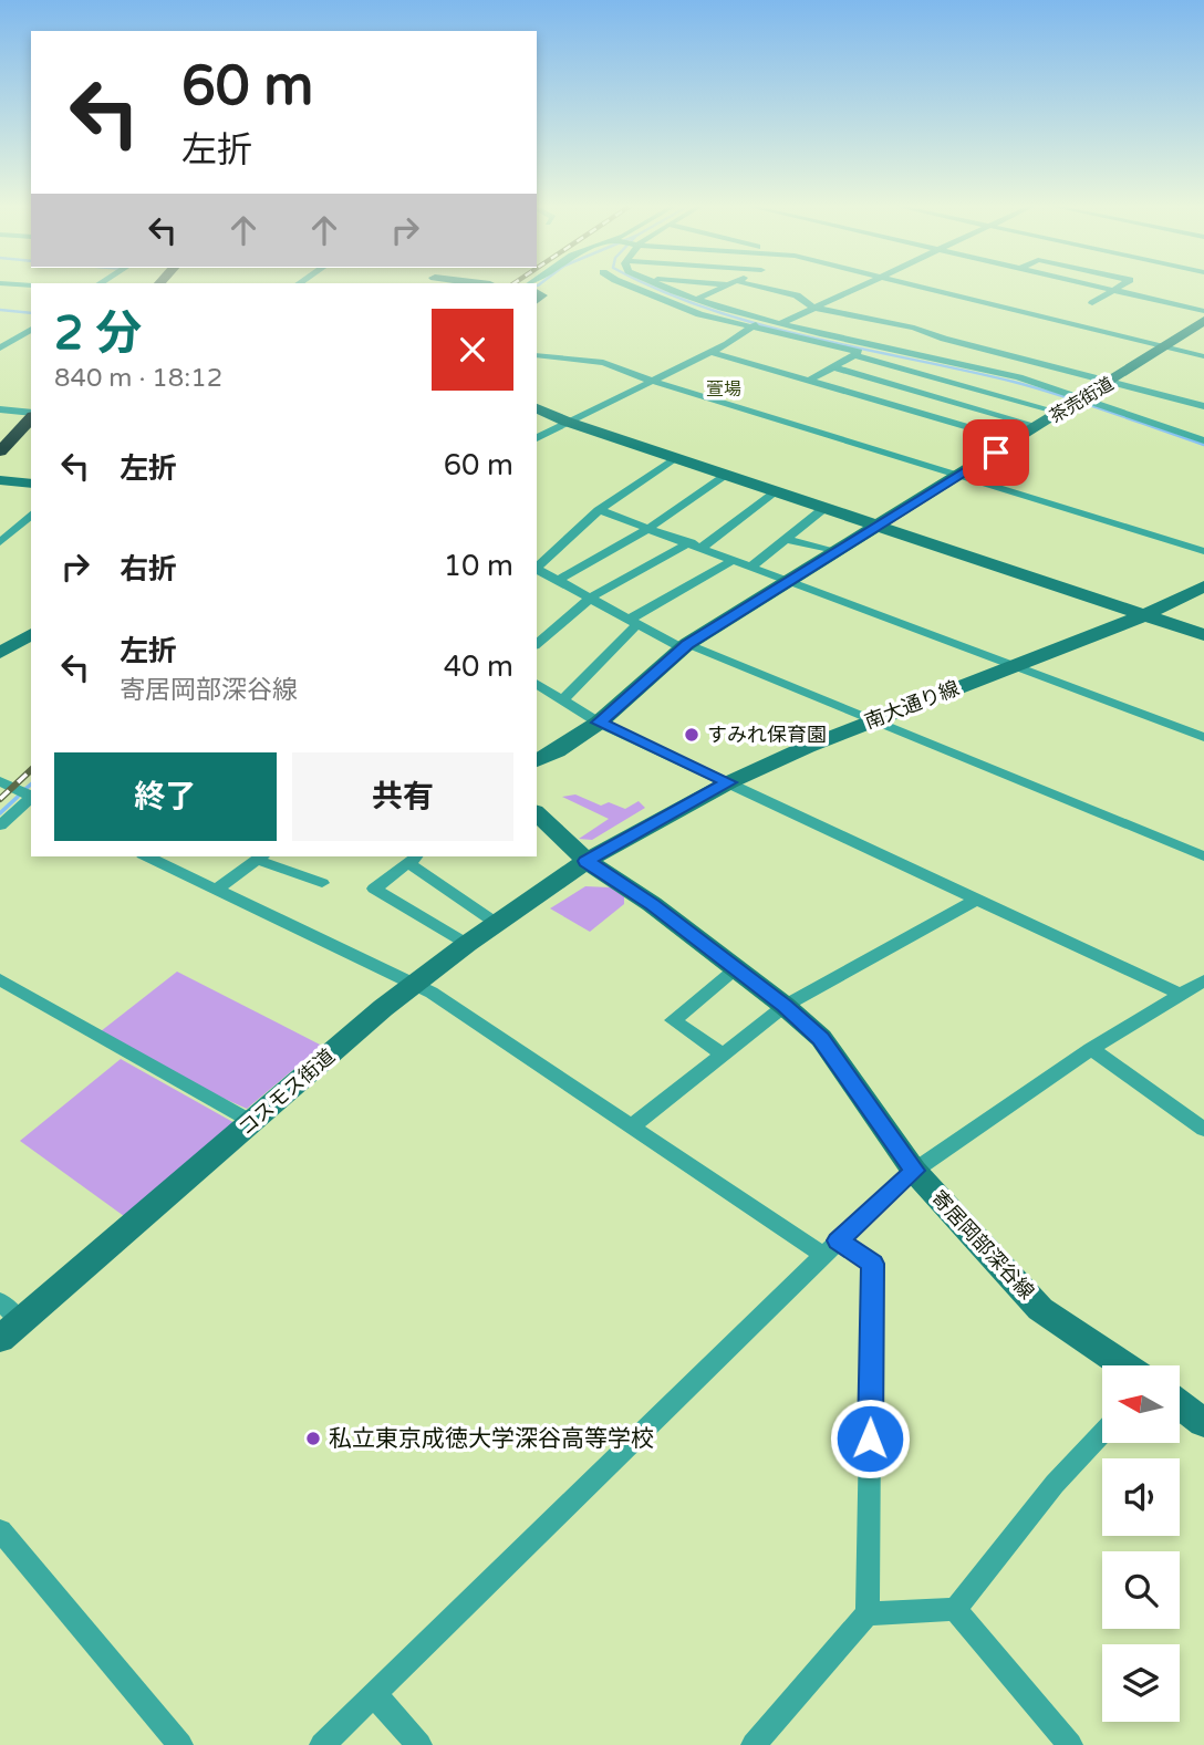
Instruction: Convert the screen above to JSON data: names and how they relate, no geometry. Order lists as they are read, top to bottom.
{
  "streets": {
    "street": [
      "茶売街道",
      "南大通り線",
      "コスモス街道",
      "寄居岡部深谷線"
    ]
  },
  "crossings": [
    ["南大通り線", "コスモス街道"],
    ["南大通り線", "寄居岡部深谷線"],
    ["コスモス街道", "寄居岡部深谷線"]
  ],
  "districts": ["萱場"],
  "places": ["すみれ保育園", "私立東京成徳大学深谷高等学校"],
  "north": "left",
  "page": {
    "turn": ["60 m", "左折"],
    "heading": ["2 分", "840 m · 18:12"],
    "list": [
      {
        "name": "左折",
        "value": "60 m"
      },
      {
        "name": "右折",
        "value": "10 m"
      },
      {
        "name": "左折",
        "note": "寄居岡部深谷線",
        "value": "40 m"
      }
    ],
    "buttons": ["終了", "共有"]
  }
}
